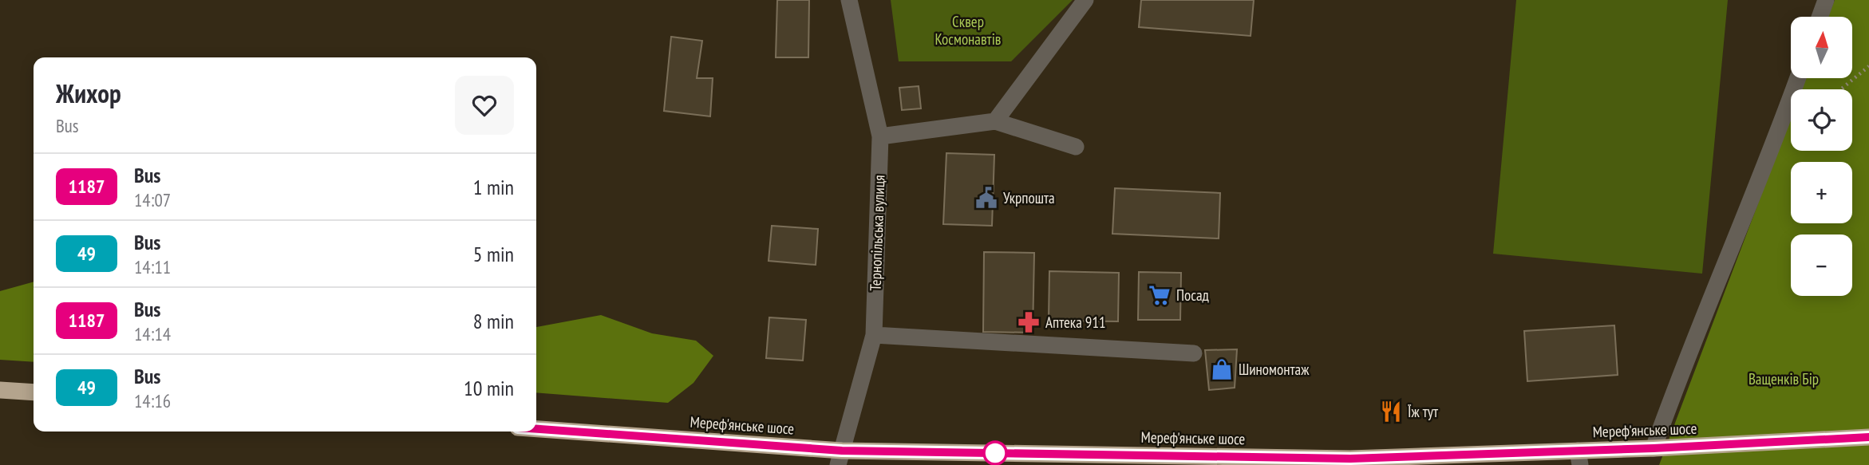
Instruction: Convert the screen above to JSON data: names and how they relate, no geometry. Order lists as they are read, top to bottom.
{
  "streets": {
    "highway": ["Мереф'янське шосе"],
    "street": ["Тернопільська вулиця"]
  },
  "crossings": [
    ["Тернопільська вулиця", "Мереф'янське шосе"]
  ],
  "parks": ["Сквер Космонавтів", "Ващенків Бір"],
  "places": {
    "public building": ["Укрпошта"],
    "supermarket": ["Посад"],
    "pharmacy": ["Аптека 911"],
    "shop": ["Шиномонтаж"],
    "restaurant": ["Їж тут"]
  },
  "lines": ["bus line 1187"],
  "north": "top",
  "page": {
    "map_buttons": ["+", "−"],
    "heading": ["Жихор", "Bus"],
    "list": [
      {
        "mark": "1187",
        "name": "Bus",
        "note": "14:07",
        "value": "1 min"
      },
      {
        "mark": "49",
        "name": "Bus",
        "note": "14:11",
        "value": "5 min"
      },
      {
        "mark": "1187",
        "name": "Bus",
        "note": "14:14",
        "value": "8 min"
      },
      {
        "mark": "49",
        "name": "Bus",
        "note": "14:16",
        "value": "10 min"
      }
    ]
  }
}
